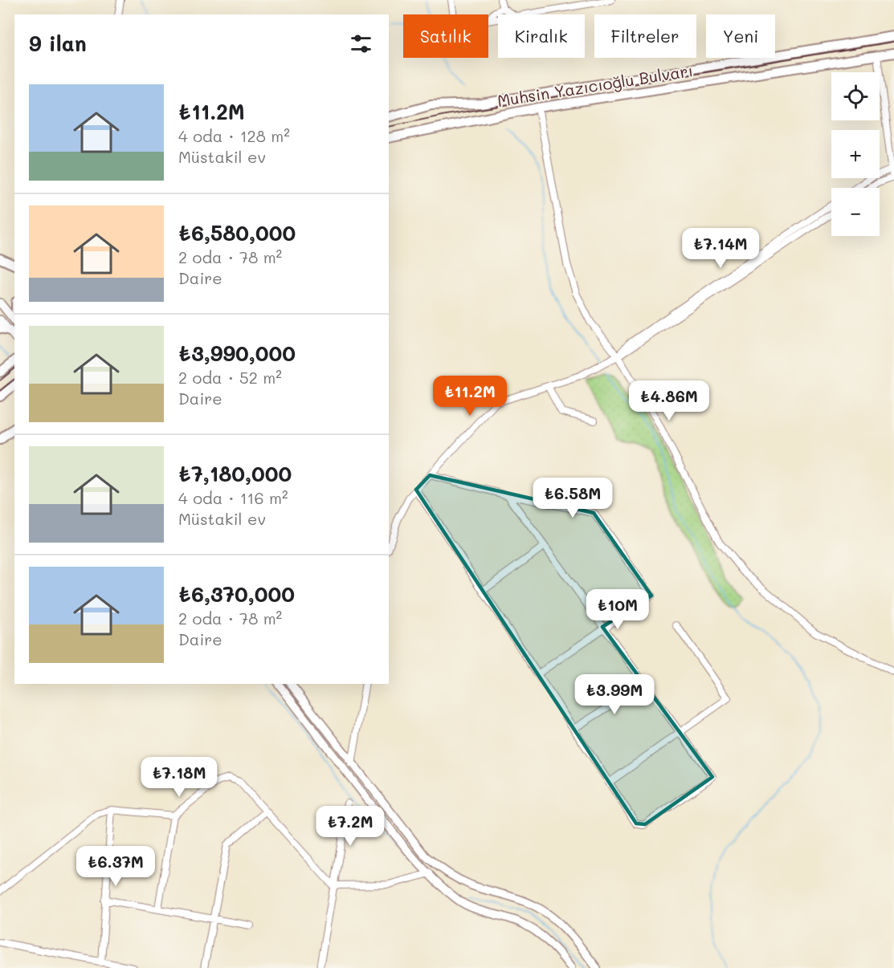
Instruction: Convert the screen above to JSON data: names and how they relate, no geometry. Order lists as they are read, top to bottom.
{
  "streets": {
    "highway": ["Muhsin Yazıcıoğlu Bulvarı"]
  },
  "page": {
    "chip": [
      "Satılık",
      "Kiralık",
      "Filtreler",
      "Yeni"
    ],
    "heading": "9 ilan",
    "map_buttons": ["+", "−"],
    "list": [
      {
        "name": "₺11.2M",
        "note": "4 oda · 128 m² · Müstakil ev"
      },
      {
        "name": "₺6,580,000",
        "note": "2 oda · 78 m² · Daire"
      },
      {
        "name": "₺3,990,000",
        "note": "2 oda · 52 m² · Daire"
      },
      {
        "name": "₺7,180,000",
        "note": "4 oda · 116 m² · Müstakil ev"
      },
      {
        "name": "₺6,370,000",
        "note": "2 oda · 78 m² · Daire"
      }
    ],
    "price": [
      "₺7.14M",
      "₺11.2M",
      "₺4.86M",
      "₺6.58M",
      "₺10M",
      "₺3.99M",
      "₺7.18M",
      "₺7.2M",
      "₺6.37M"
    ]
  }
}
